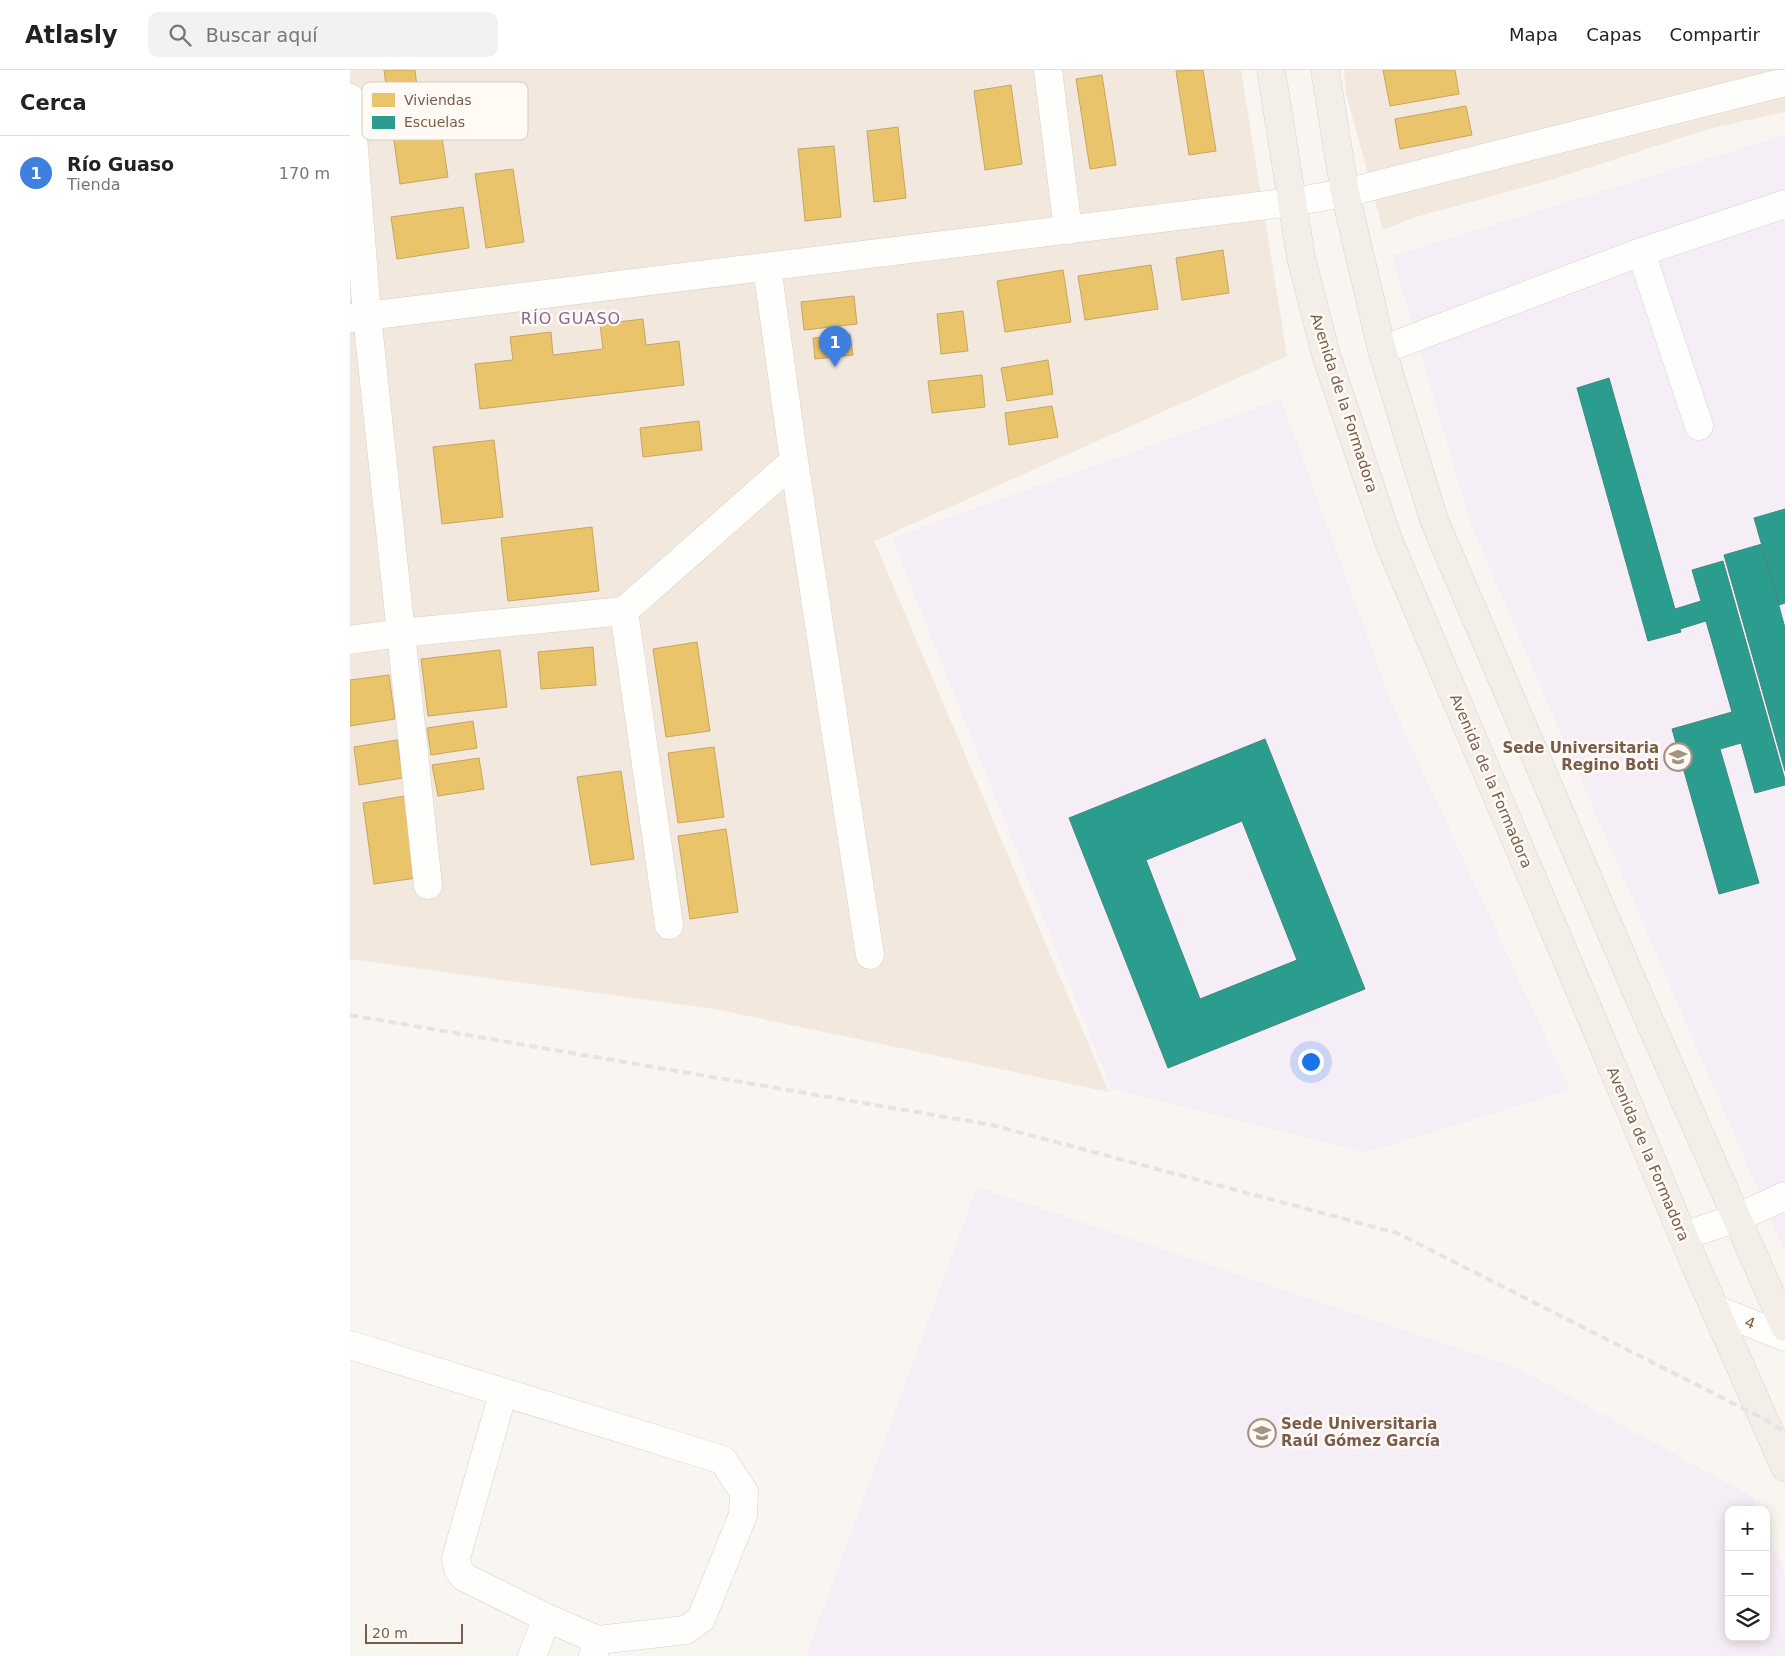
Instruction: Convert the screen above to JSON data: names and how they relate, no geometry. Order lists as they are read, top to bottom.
{
  "streets": {
    "main road": ["Avenida de la Formadora"],
    "street": ["4"]
  },
  "crossings": [
    ["Avenida de la Formadora", "4"]
  ],
  "districts": ["RÍO GUASO"],
  "places": {
    "school or university": ["Sede Universitaria Regino Boti", "Sede Universitaria Raúl Gómez García"]
  },
  "legend": ["Viviendas", "Escuelas"],
  "scale_bar": "20 m",
  "page": {
    "header": "Atlasly",
    "search": "Buscar aquí",
    "nav": ["Mapa", "Capas", "Compartir"],
    "heading": "Cerca",
    "list": [
      {
        "mark": "1",
        "name": "Río Guaso",
        "note": "Tienda",
        "value": "170 m"
      }
    ],
    "pins": "1",
    "map_buttons": ["+", "−"],
    "scale": "20 m"
  }
}
